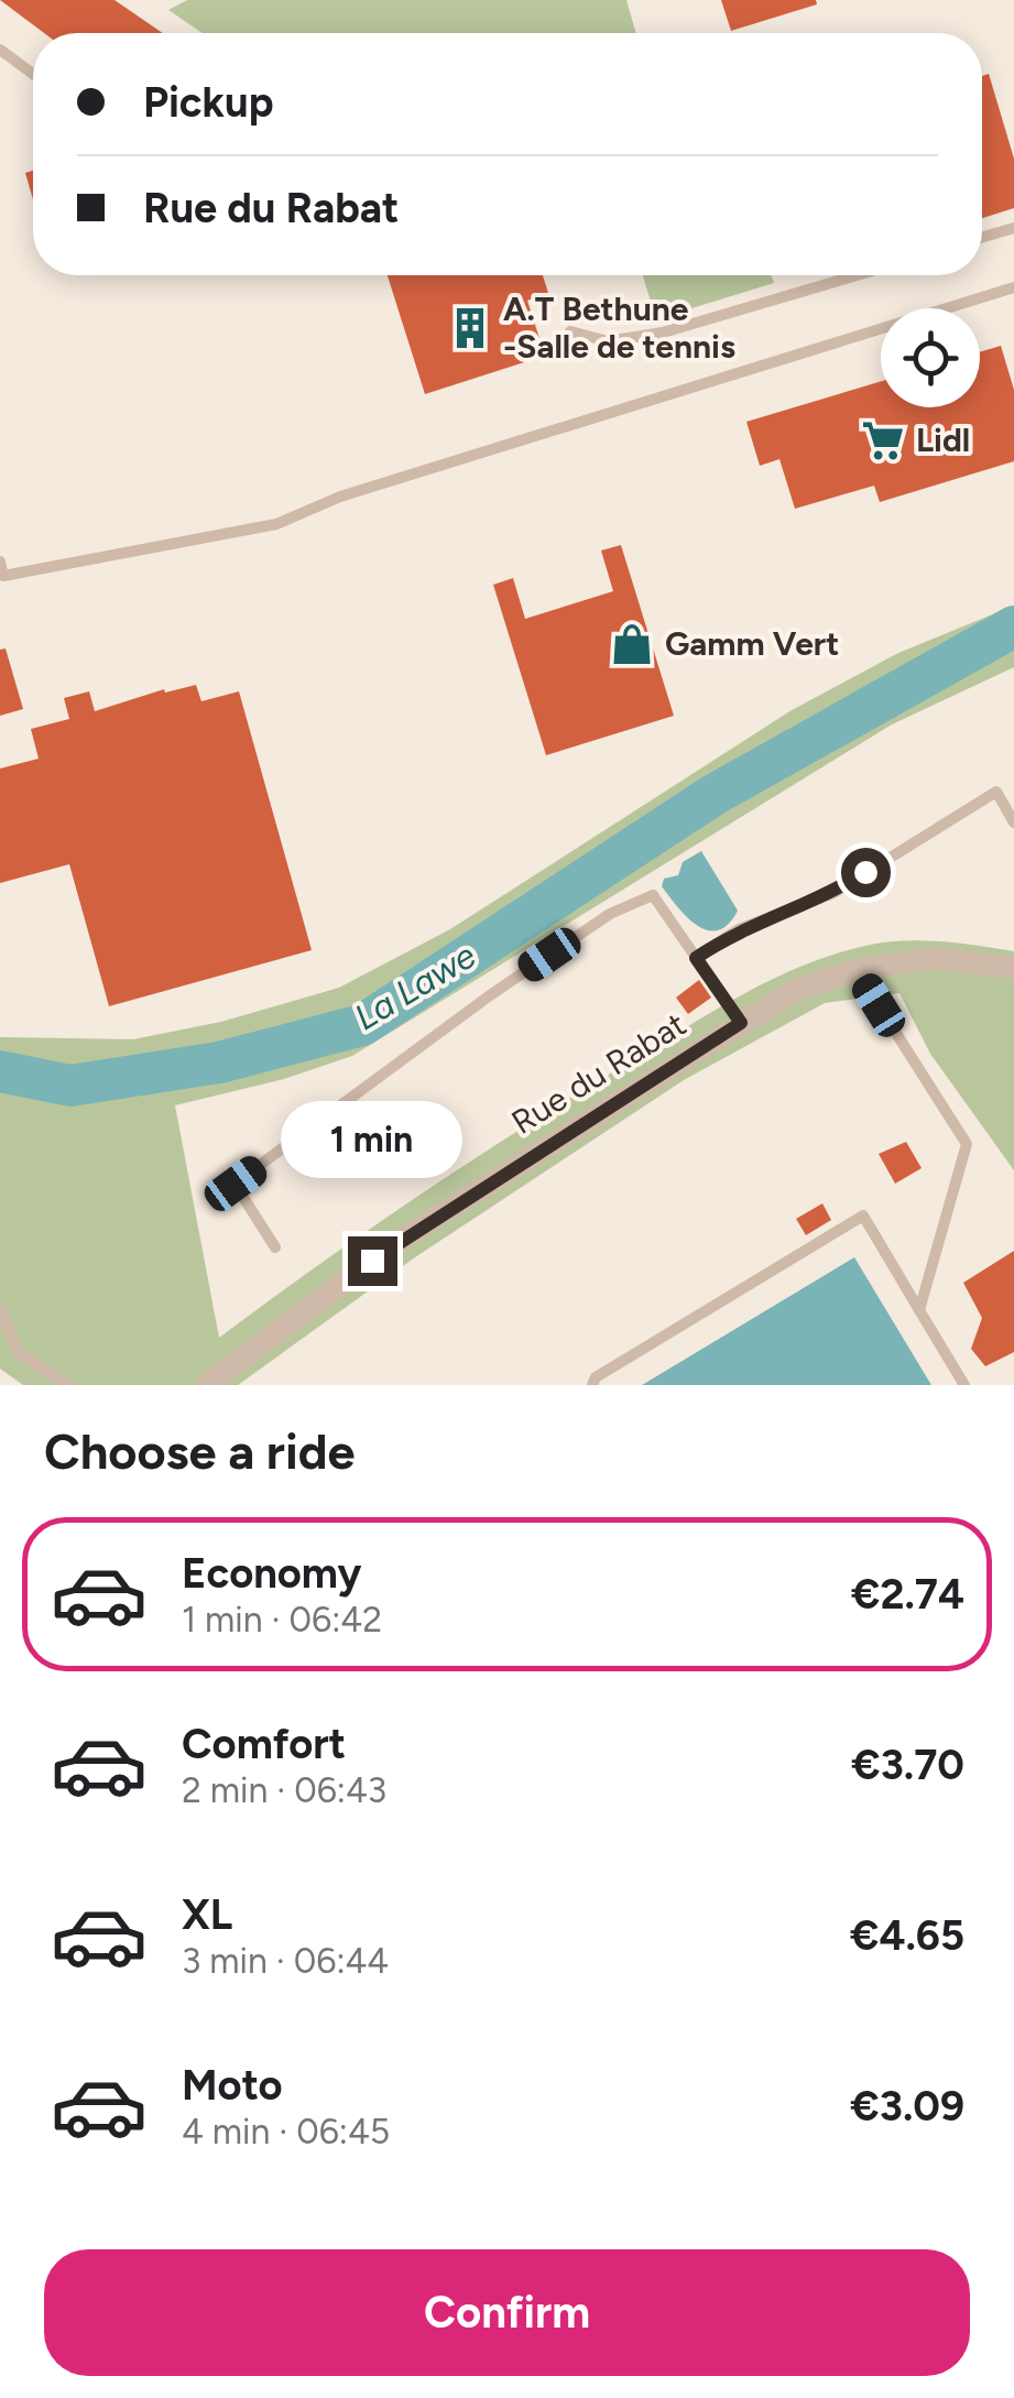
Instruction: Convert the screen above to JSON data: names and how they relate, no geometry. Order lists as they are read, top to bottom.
{
  "streets": {
    "street": ["Rue du Rabat"]
  },
  "water": ["La Lawe"],
  "places": {
    "building": ["A.T Bethune -Salle de tennis"],
    "supermarket": ["Lidl"],
    "shop": ["Gamm Vert"]
  },
  "page": {
    "banner": ["Pickup", "Rue du Rabat"],
    "bubble": "1 min",
    "heading": "Choose a ride",
    "list": [
      {
        "name": "Economy",
        "note": "1 min · 06:42",
        "value": "€2.74"
      },
      {
        "name": "Comfort",
        "note": "2 min · 06:43",
        "value": "€3.70"
      },
      {
        "name": "XL",
        "note": "3 min · 06:44",
        "value": "€4.65"
      },
      {
        "name": "Moto",
        "note": "4 min · 06:45",
        "value": "€3.09"
      }
    ],
    "buttons": "Confirm"
  }
}
